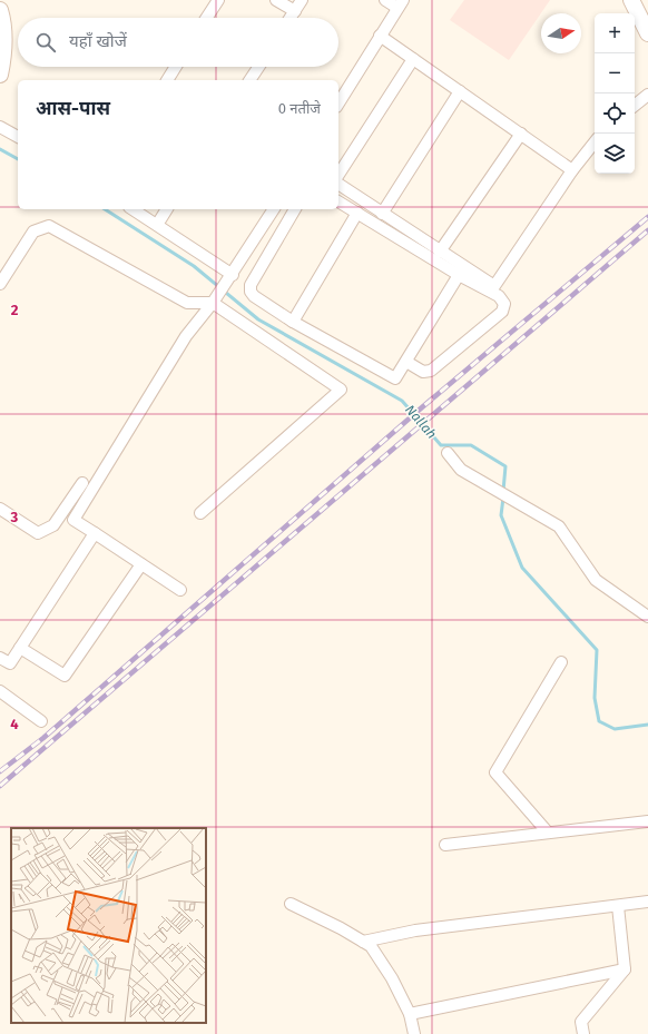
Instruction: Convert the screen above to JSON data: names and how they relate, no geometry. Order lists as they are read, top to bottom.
{
  "water": ["Nallah"],
  "north": "right",
  "page": {
    "map_buttons": ["+", "−"],
    "search": "यहाँ खोजें",
    "heading": ["आस-पास", "0 नतीजे"]
  },
  "grid": {
    "rows": ["2", "3", "4"]
  }
}
